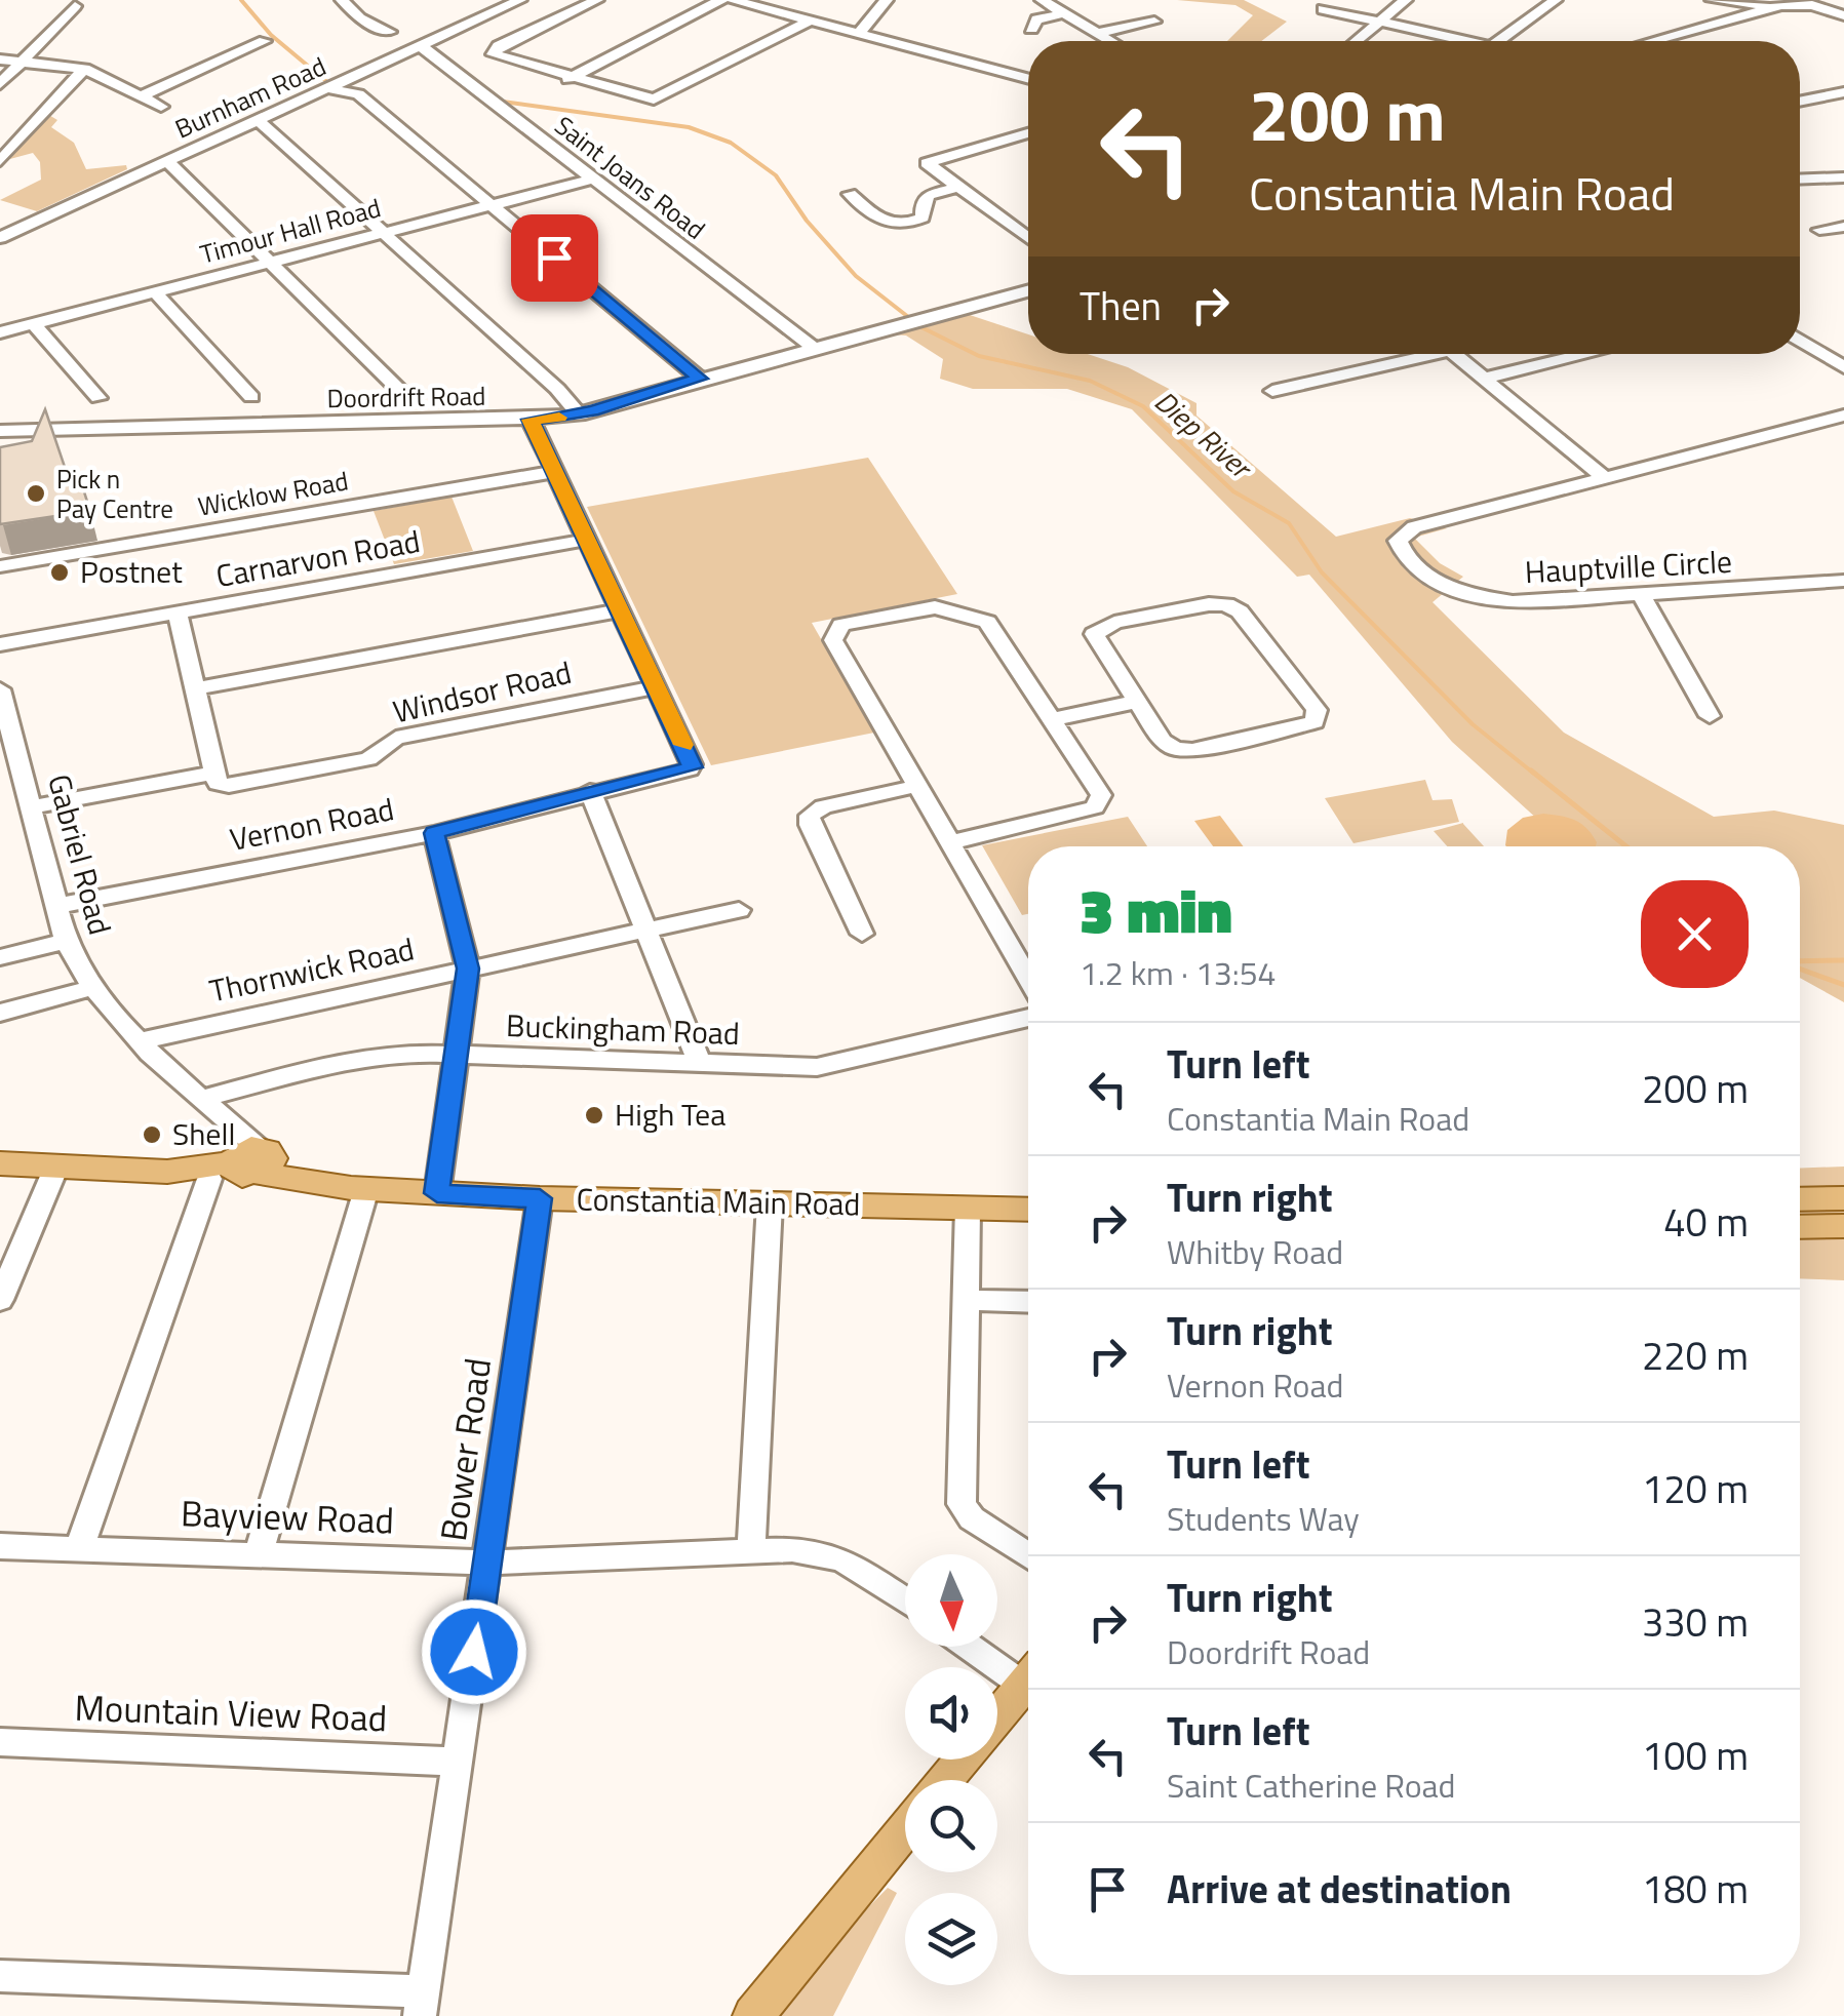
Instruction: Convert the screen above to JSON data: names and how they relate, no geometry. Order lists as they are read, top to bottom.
{
  "streets": {
    "main road": ["Constantia Main Road"],
    "street": [
      "Burnham Road",
      "Saint Joans Road",
      "Timour Hall Road",
      "Doordrift Road",
      "Wicklow Road",
      "Carnarvon Road",
      "Hauptville Circle",
      "Windsor Road",
      "Vernon Road",
      "Gabriel Road",
      "Thornwick Road",
      "Buckingham Road",
      "Bower Road",
      "Bayview Road",
      "Mountain View Road"
    ]
  },
  "crossings": [
    ["Burnham Road", "Saint Joans Road"],
    ["Saint Joans Road", "Timour Hall Road"],
    ["Saint Joans Road", "Doordrift Road"],
    ["Windsor Road", "Vernon Road"],
    ["Windsor Road", "Gabriel Road"],
    ["Vernon Road", "Gabriel Road"],
    ["Gabriel Road", "Thornwick Road"],
    ["Gabriel Road", "Buckingham Road"],
    ["Gabriel Road", "Constantia Main Road"],
    ["Constantia Main Road", "Bower Road"],
    ["Bower Road", "Bayview Road"],
    ["Bower Road", "Mountain View Road"]
  ],
  "water": ["Diep River"],
  "places": [
    "Pick n Pay Centre",
    "Postnet",
    "High Tea",
    "Shell"
  ],
  "north": "bottom",
  "page": {
    "turn": ["200 m", "Constantia Main Road"],
    "then": "Then",
    "heading": ["3 min", "1.2 km · 13:54"],
    "list": [
      {
        "name": "Turn left",
        "note": "Constantia Main Road",
        "value": "200 m"
      },
      {
        "name": "Turn right",
        "note": "Whitby Road",
        "value": "40 m"
      },
      {
        "name": "Turn right",
        "note": "Vernon Road",
        "value": "220 m"
      },
      {
        "name": "Turn left",
        "note": "Students Way",
        "value": "120 m"
      },
      {
        "name": "Turn right",
        "note": "Doordrift Road",
        "value": "330 m"
      },
      {
        "name": "Turn left",
        "note": "Saint Catherine Road",
        "value": "100 m"
      },
      {
        "name": "Arrive at destination",
        "value": "180 m"
      }
    ]
  }
}
